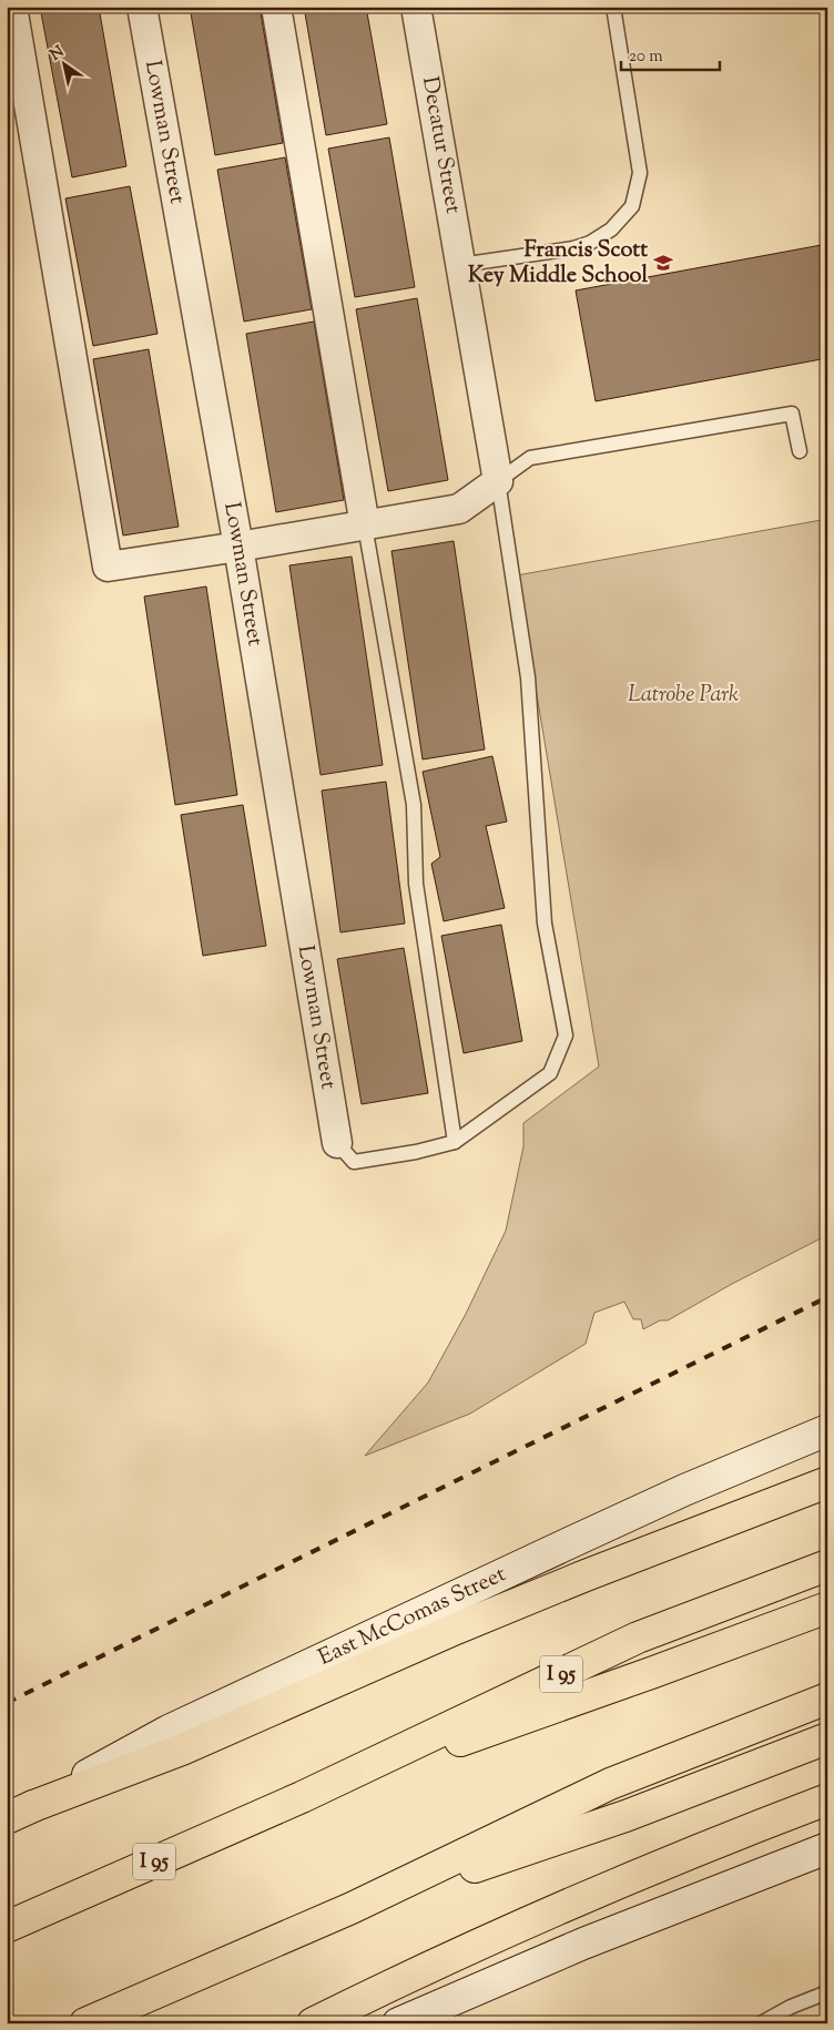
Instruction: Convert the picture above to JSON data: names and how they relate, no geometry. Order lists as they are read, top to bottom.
{
  "streets": {
    "highway": ["I 95"],
    "street": ["Lowman Street", "Decatur Street", "East McComas Street"]
  },
  "parks": ["Latrobe Park"],
  "places": {
    "school or university": ["Francis Scott Key Middle School"]
  },
  "scale_bar": "20 m",
  "north": "top left"
}
